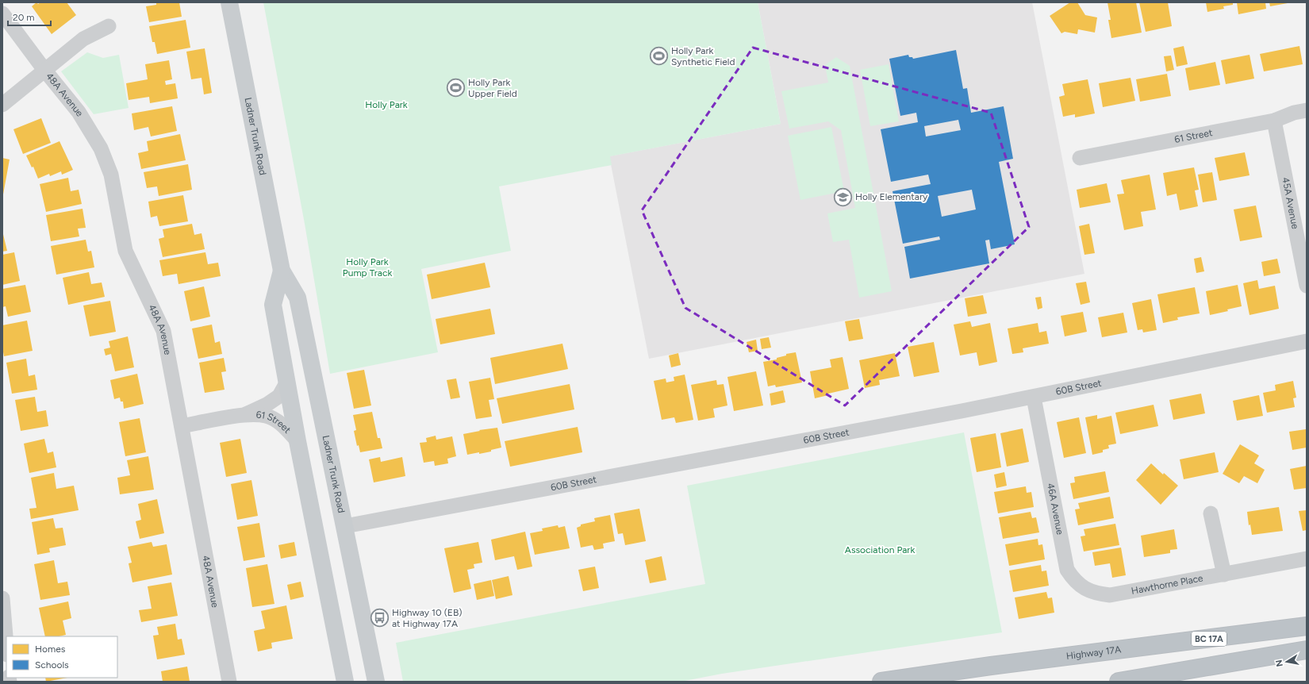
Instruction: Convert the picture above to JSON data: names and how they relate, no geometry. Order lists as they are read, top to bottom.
{
  "streets": {
    "highway": ["BC 17A", "Highway 17A"],
    "main road": ["Ladner Trunk Road"],
    "street": [
      "48A Avenue",
      "61 Street",
      "45A Avenue",
      "60B Street",
      "46A Avenue",
      "Hawthorne Place"
    ]
  },
  "crossings": [
    ["48A Avenue", "61 Street"],
    ["61 Street", "Ladner Trunk Road"],
    ["61 Street", "45A Avenue"],
    ["Ladner Trunk Road", "60B Street"],
    ["60B Street", "46A Avenue"],
    ["46A Avenue", "Hawthorne Place"]
  ],
  "parks": ["Holly Park", "Holly Park Pump Track", "Association Park"],
  "places": {
    "sports": ["Holly Park Synthetic Field", "Holly Park Upper Field"],
    "school or university": ["Holly Elementary"],
    "bus stop": ["Highway 10 (EB) at Highway 17A"]
  },
  "legend": ["Homes", "Schools"],
  "scale_bar": "20 m",
  "north": "left"
}
